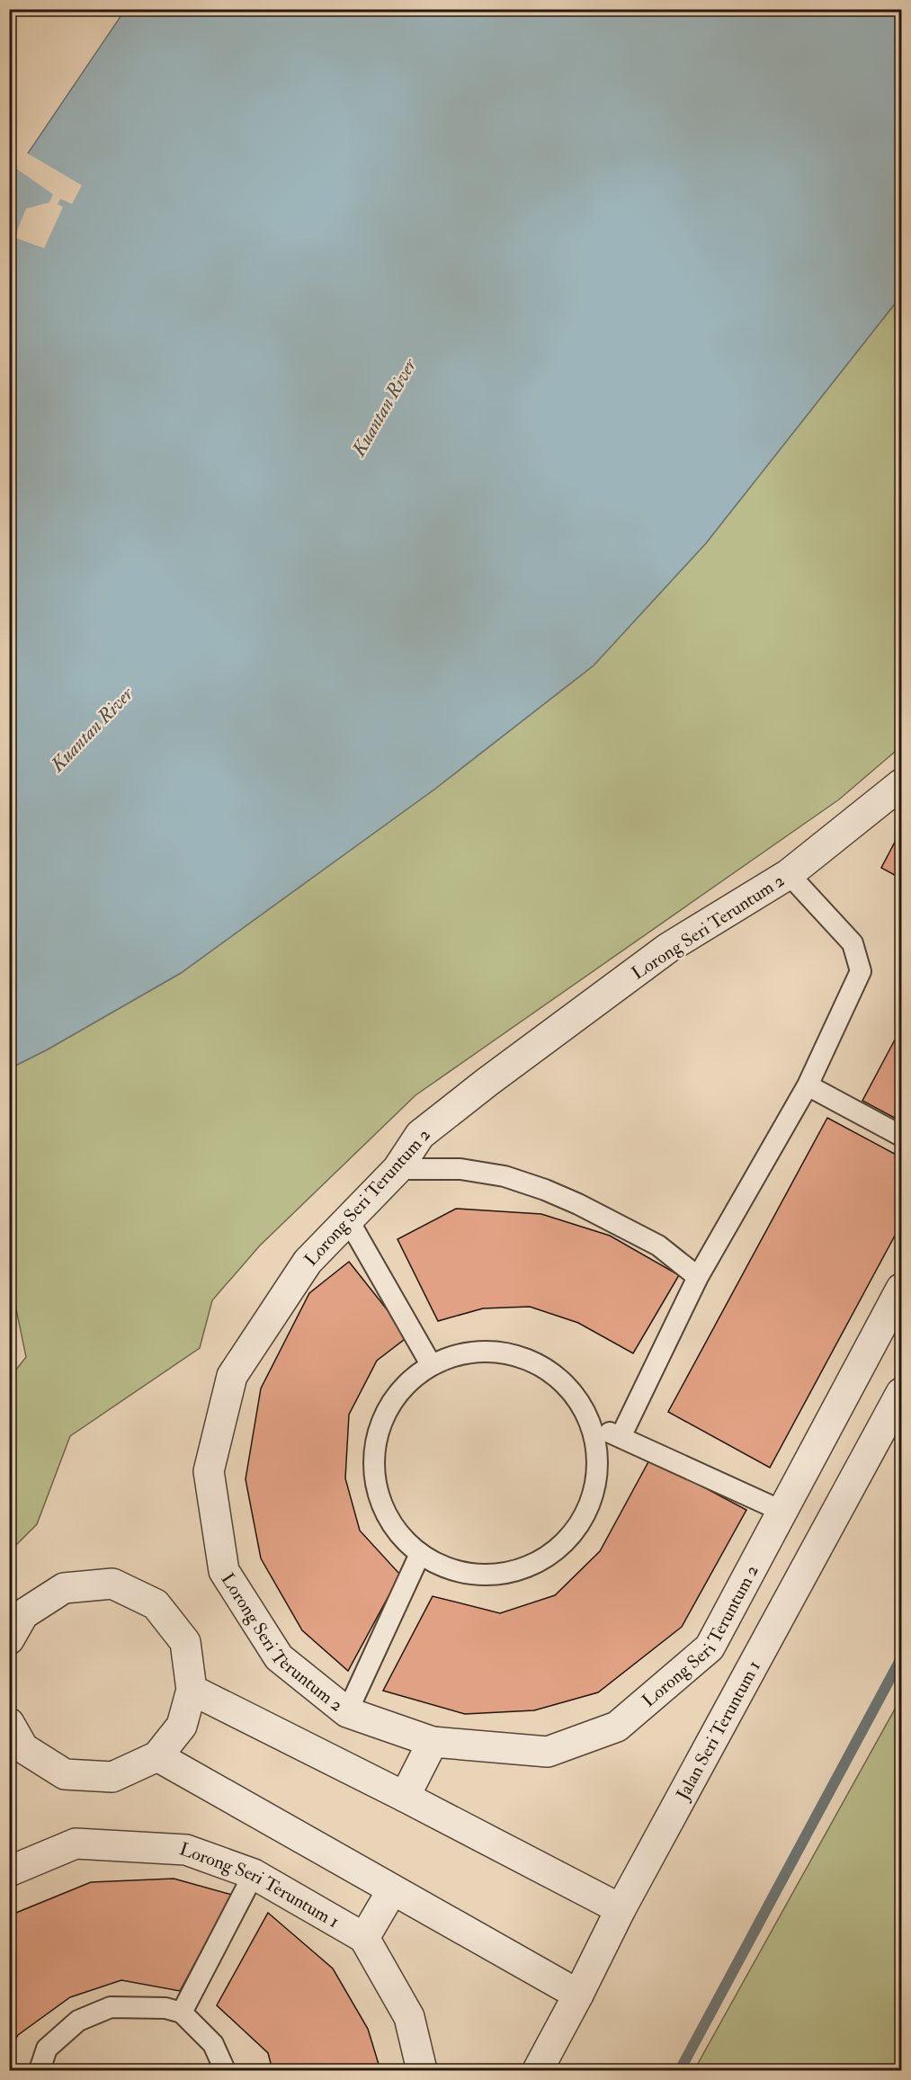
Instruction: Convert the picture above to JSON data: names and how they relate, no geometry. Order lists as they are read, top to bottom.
{
  "streets": {
    "street": ["Lorong Seri Teruntum 2", "Jalan Seri Teruntum 1", "Lorong Seri Teruntum 1"]
  },
  "water": ["Kuantan River"]
}
